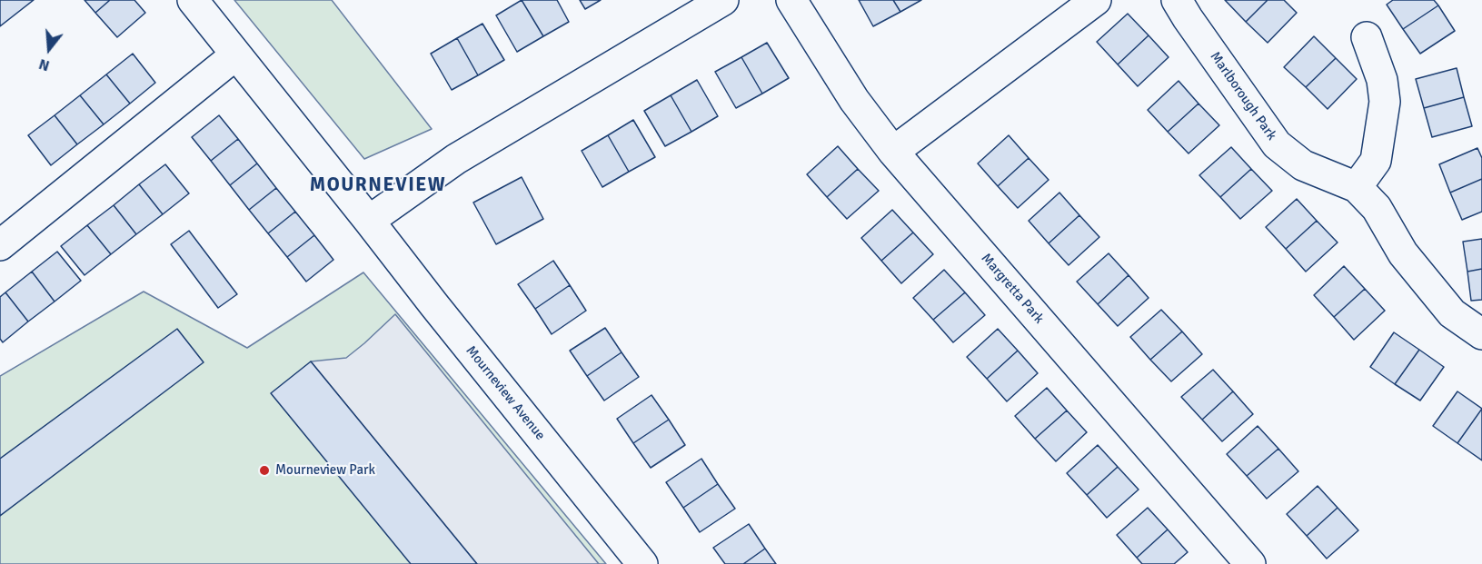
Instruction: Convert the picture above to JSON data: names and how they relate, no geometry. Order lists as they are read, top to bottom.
{
  "streets": {
    "street": ["Marlborough Park", "Margretta Park", "Mourneview Avenue"]
  },
  "districts": ["MOURNEVIEW"],
  "places": ["Mourneview Park"],
  "north": "bottom"
}
